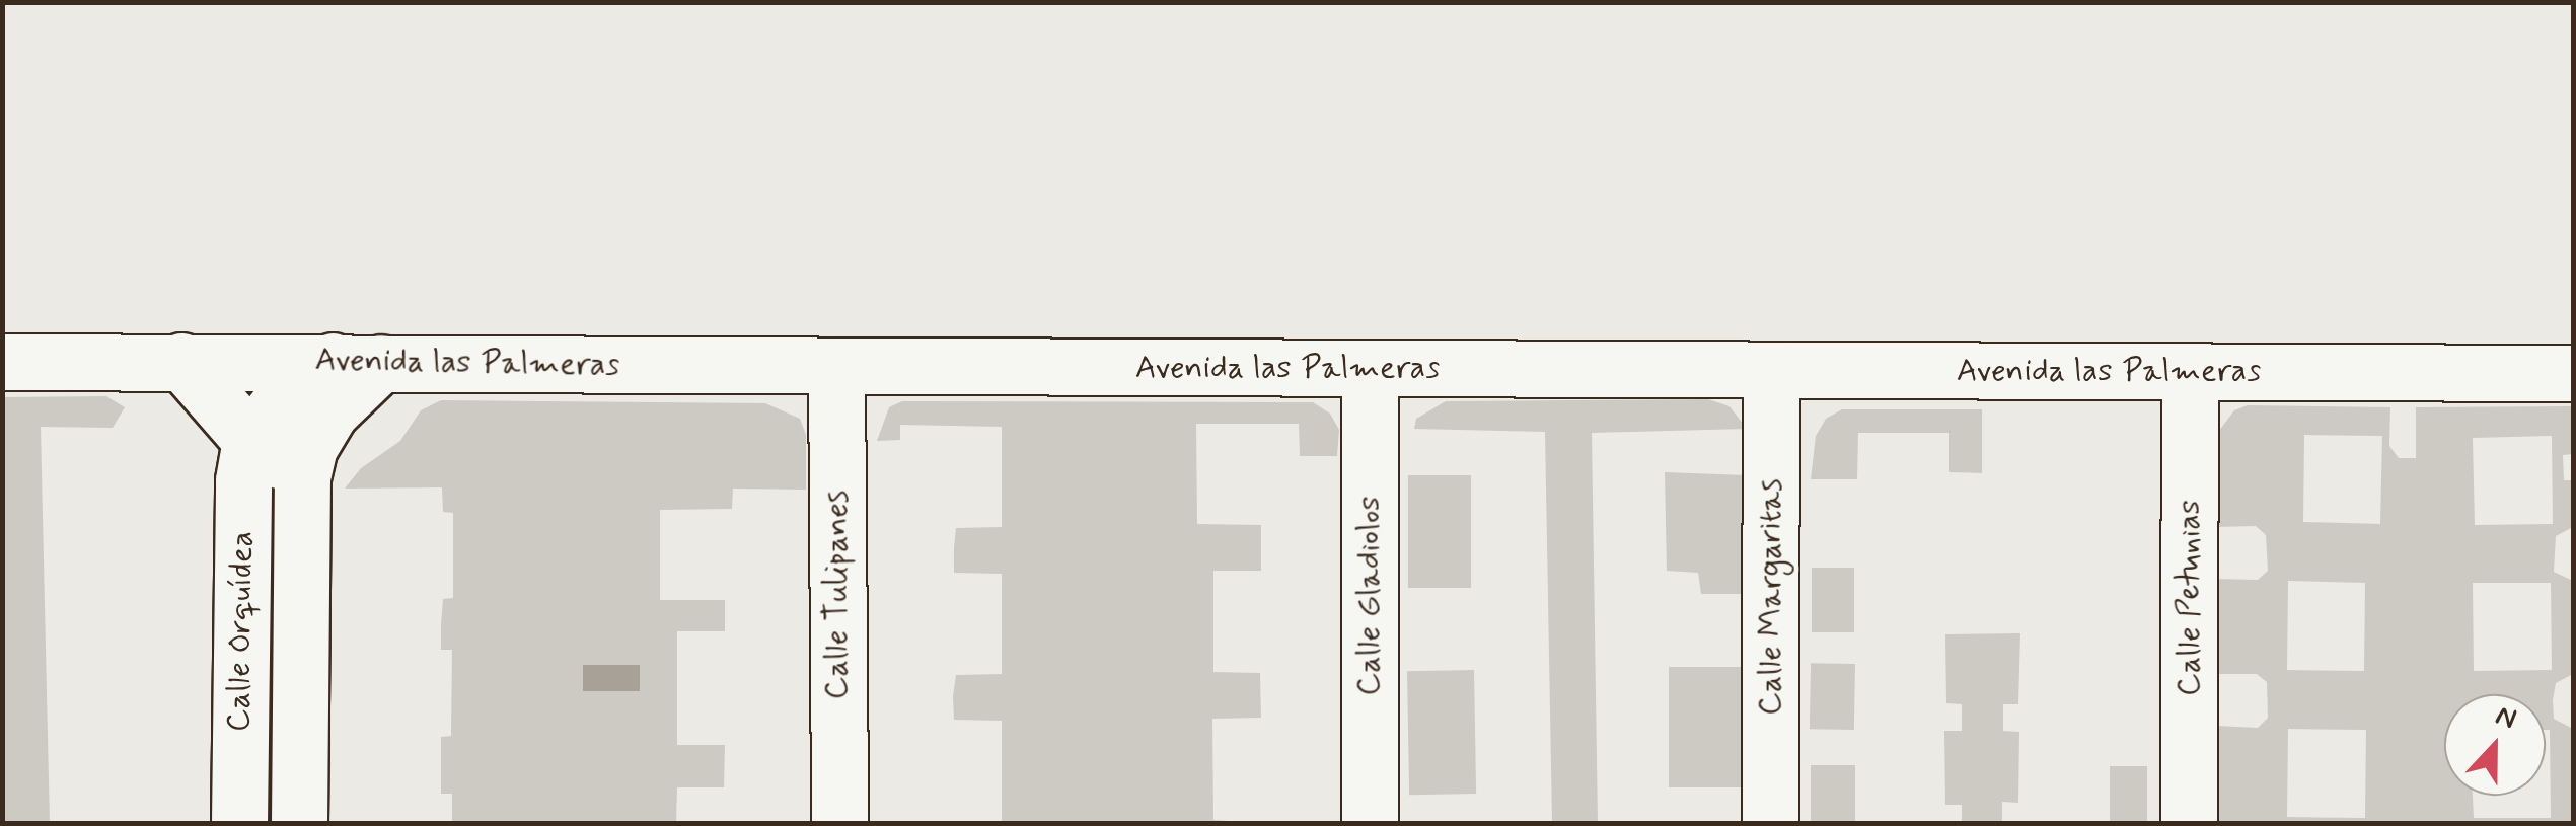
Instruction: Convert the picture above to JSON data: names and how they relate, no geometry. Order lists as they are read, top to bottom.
{
  "streets": {
    "street": [
      "Avenida las Palmeras",
      "Calle Tulipanes",
      "Calle Gladiolos",
      "Calle Margaritas",
      "Calle Petunias",
      "Calle Orquídea"
    ]
  },
  "crossings": [
    ["Avenida las Palmeras", "Calle Tulipanes"],
    ["Avenida las Palmeras", "Calle Gladiolos"],
    ["Avenida las Palmeras", "Calle Margaritas"],
    ["Avenida las Palmeras", "Calle Petunias"],
    ["Avenida las Palmeras", "Calle Orquídea"]
  ],
  "north": "top"
}
